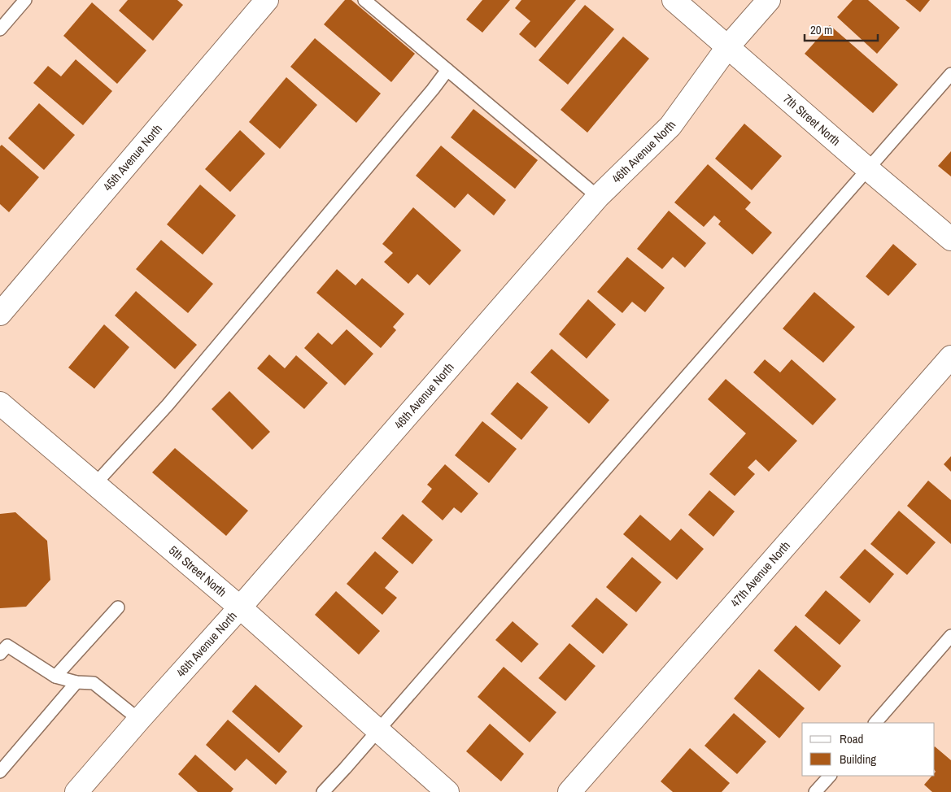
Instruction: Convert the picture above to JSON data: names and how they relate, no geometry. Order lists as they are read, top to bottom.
{
  "streets": {
    "street": [
      "7th Street North",
      "46th Avenue North",
      "45th Avenue North",
      "5th Street North",
      "47th Avenue North"
    ]
  },
  "crossings": [
    ["7th Street North", "46th Avenue North"],
    ["46th Avenue North", "5th Street North"]
  ],
  "legend": ["Road", "Building"],
  "scale_bar": "20 m"
}
